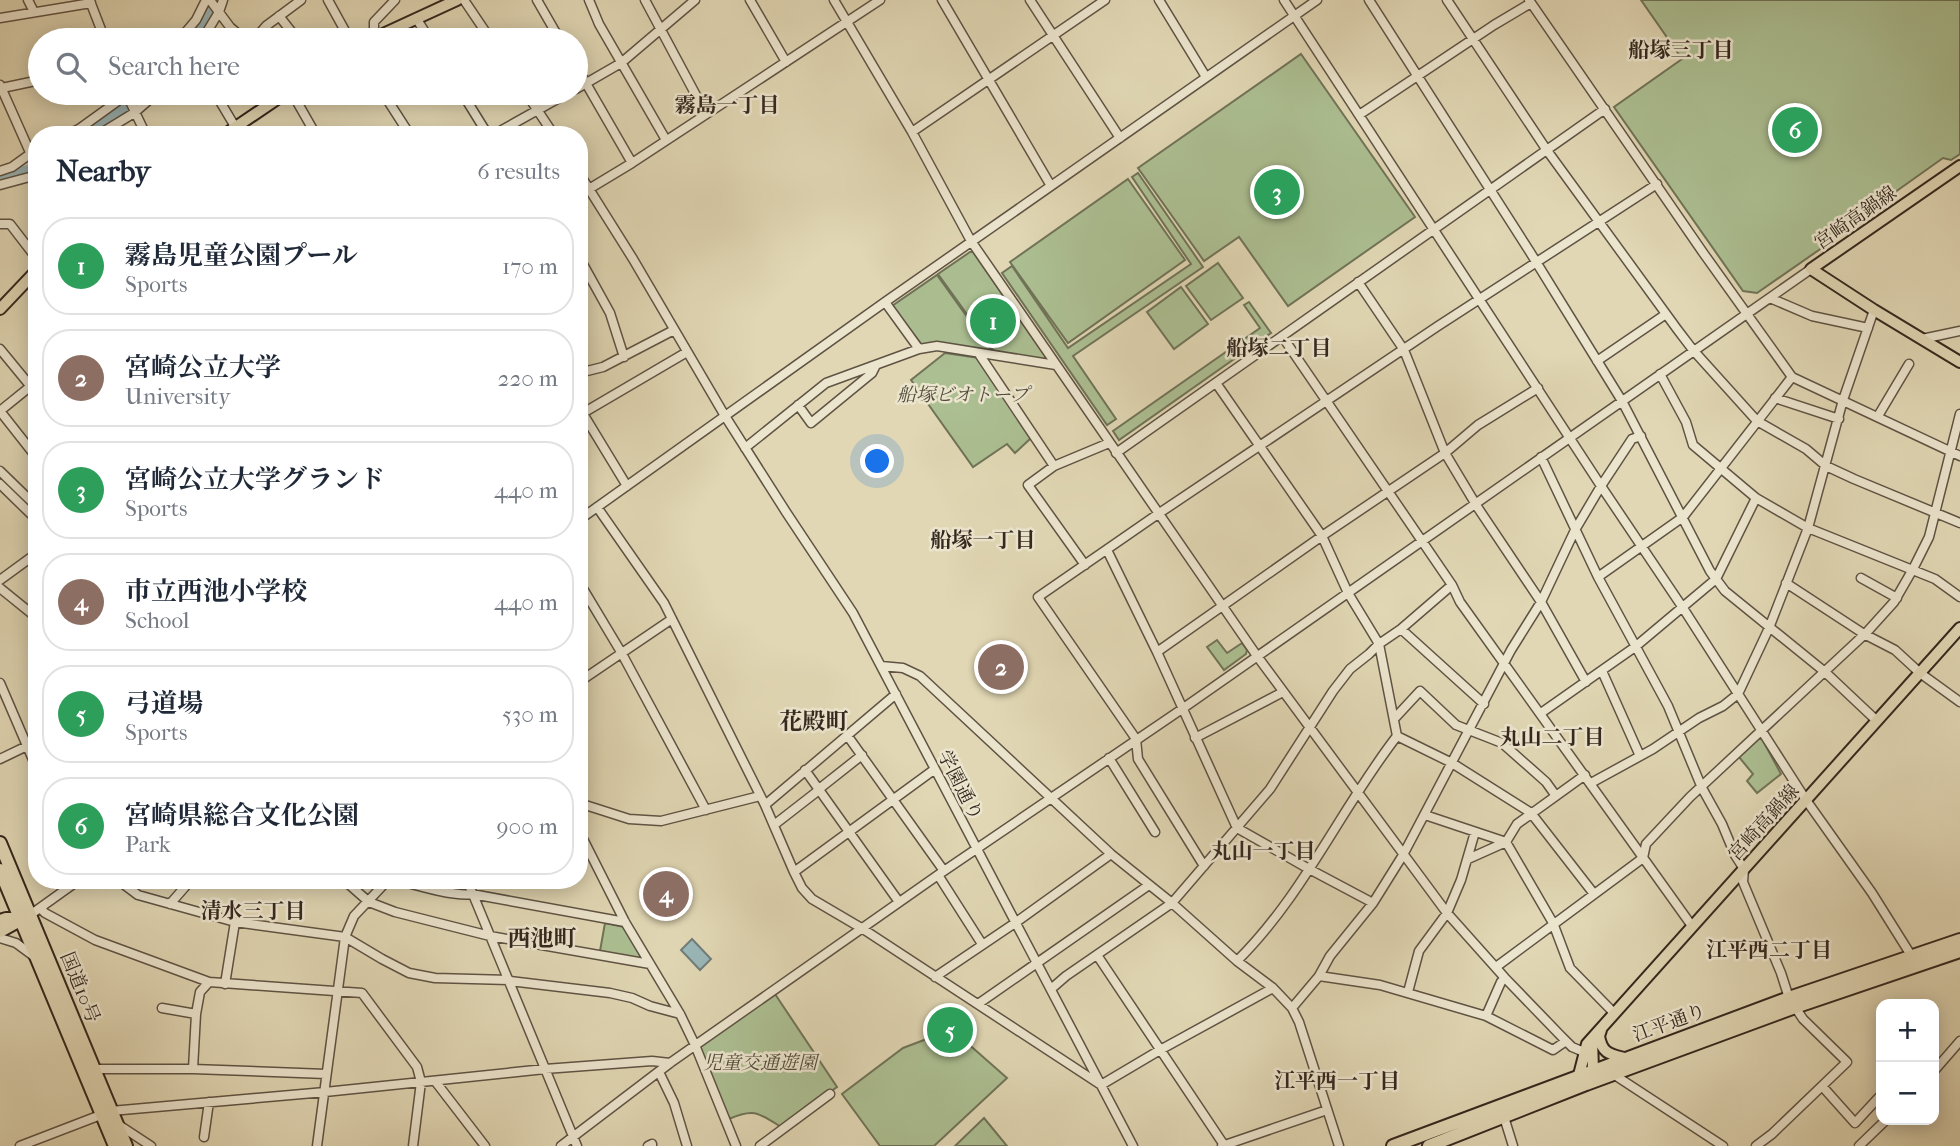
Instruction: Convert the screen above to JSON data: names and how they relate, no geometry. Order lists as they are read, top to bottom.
{
  "streets": {
    "highway": ["国道10号", "江平通り"],
    "main road": ["宮崎高鍋線"],
    "street": ["学園通り"]
  },
  "crossings": [
    ["宮崎高鍋線", "江平通り"]
  ],
  "districts": [
    "船塚三丁目",
    "霧島一丁目",
    "船塚二丁目",
    "船塚一丁目",
    "花殿町",
    "丸山二丁目",
    "丸山一丁目",
    "清水三丁目",
    "西池町",
    "江平西二丁目",
    "江平西一丁目"
  ],
  "parks": ["船塚ビオトープ", "児童交通遊園"],
  "page": {
    "search": "Search here",
    "pins": [
      "6",
      "3",
      "1",
      "2",
      "4",
      "5"
    ],
    "heading": ["Nearby", "6 results"],
    "list": [
      {
        "mark": "1",
        "name": "霧島児童公園プール",
        "note": "Sports",
        "value": "170 m"
      },
      {
        "mark": "2",
        "name": "宮崎公立大学",
        "note": "University",
        "value": "220 m"
      },
      {
        "mark": "3",
        "name": "宮崎公立大学グランド",
        "note": "Sports",
        "value": "440 m"
      },
      {
        "mark": "4",
        "name": "市立西池小学校",
        "note": "School",
        "value": "440 m"
      },
      {
        "mark": "5",
        "name": "弓道場",
        "note": "Sports",
        "value": "530 m"
      },
      {
        "mark": "6",
        "name": "宮崎県総合文化公園",
        "note": "Park",
        "value": "900 m"
      }
    ],
    "map_buttons": ["+", "−"]
  }
}
